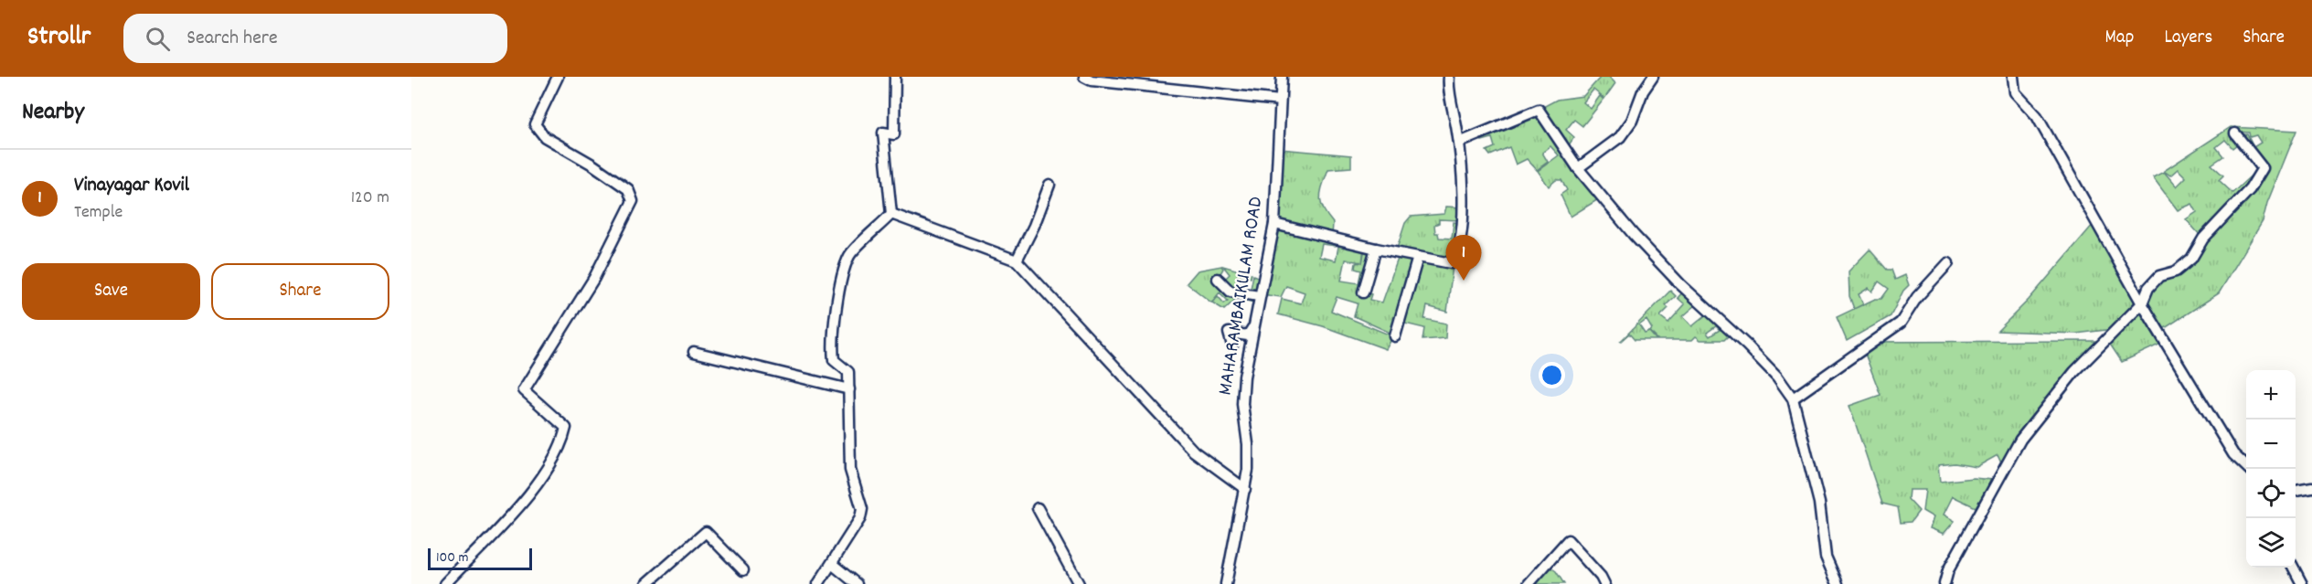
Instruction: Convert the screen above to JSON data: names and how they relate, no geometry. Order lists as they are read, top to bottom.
{
  "streets": {
    "street": ["MAHARAMBAIKULAM ROAD"]
  },
  "scale_bar": "100 m",
  "page": {
    "header": "Strollr",
    "search": "Search here",
    "nav": ["Map", "Layers", "Share"],
    "heading": "Nearby",
    "list": [
      {
        "mark": "1",
        "name": "Vinayagar Kovil",
        "note": "Temple",
        "value": "120 m"
      }
    ],
    "pins": "1",
    "buttons": ["Save", "Share"],
    "map_buttons": ["+", "−"],
    "scale": "100 m"
  }
}
